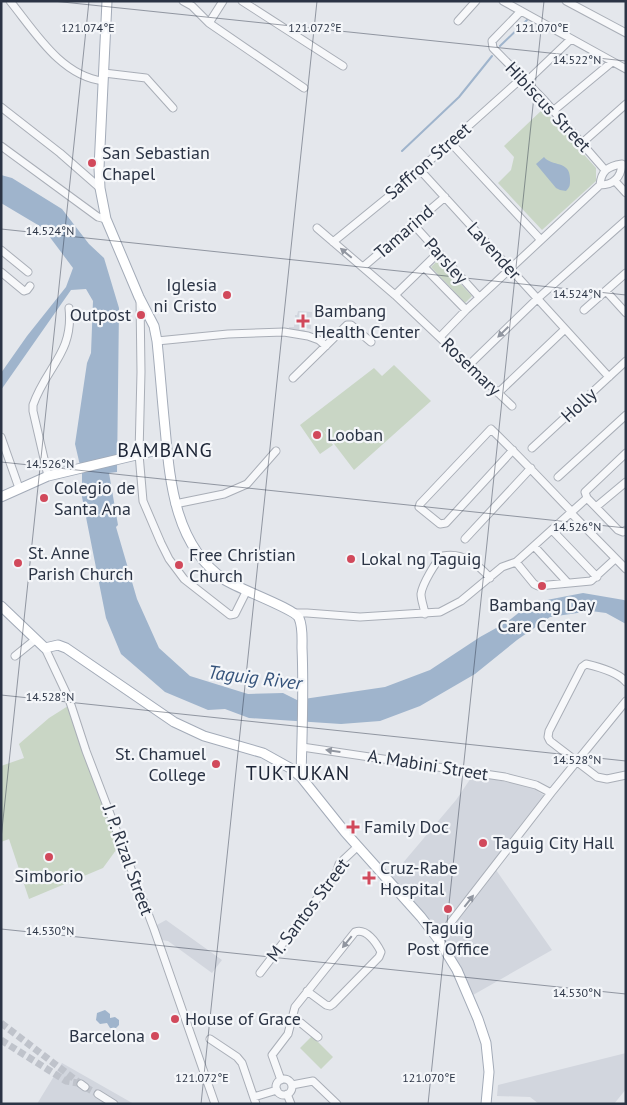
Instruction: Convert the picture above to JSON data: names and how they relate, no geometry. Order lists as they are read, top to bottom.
{
  "streets": {
    "main road": ["J. P. Rizal Street"],
    "street": [
      "Hibiscus Street",
      "Saffron Street",
      "Tamarind",
      "Lavender",
      "Parsley",
      "Rosemary",
      "Holly",
      "A. Mabini Street",
      "M. Santos Street"
    ]
  },
  "crossings": [
    ["Hibiscus Street", "Saffron Street"],
    ["Saffron Street", "Lavender"],
    ["Saffron Street", "Rosemary"],
    ["Tamarind", "Lavender"],
    ["Tamarind", "Parsley"],
    ["Tamarind", "Rosemary"],
    ["Lavender", "Holly"]
  ],
  "one_way": ["A. Mabini Street"],
  "districts": ["BAMBANG", "TUKTUKAN"],
  "water": ["Taguig River"],
  "places": {
    "other": [
      "San Sebastian Chapel",
      "Iglesia ni Cristo",
      "Outpost",
      "Looban",
      "Colegio de Santa Ana",
      "Lokal ng Taguig",
      "St. Anne Parish Church",
      "Free Christian Church",
      "Bambang Day Care Center",
      "St. Chamuel College",
      "Taguig City Hall",
      "Simborio",
      "Taguig Post Office",
      "House of Grace",
      "Barcelona"
    ],
    "health": ["Bambang Health Center", "Family Doc", "Cruz-Rabe Hospital"]
  },
  "coordinates": [
    "121.074°E",
    "121.072°E",
    "121.070°E",
    "14.522°N",
    "14.524°N",
    "14.526°N",
    "14.528°N",
    "14.530°N"
  ]
}
